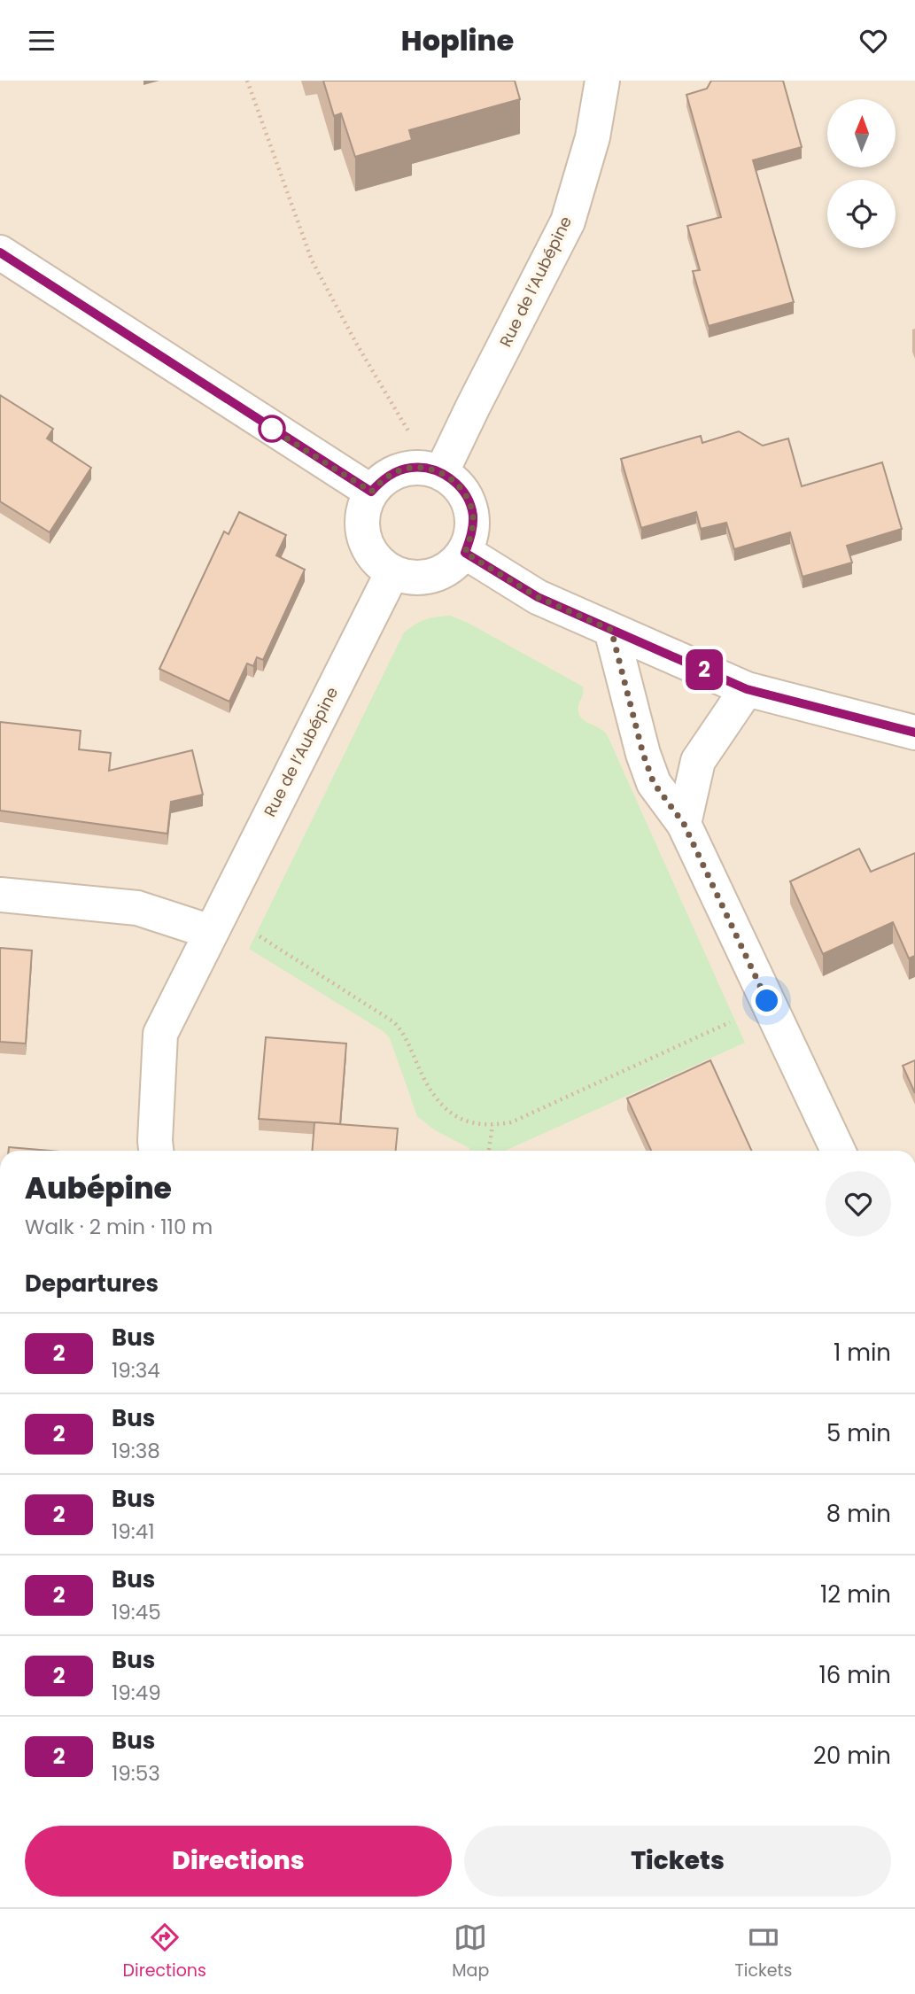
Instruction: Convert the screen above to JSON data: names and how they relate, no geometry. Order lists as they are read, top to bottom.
{
  "streets": {
    "street": ["Rue de l’Aubépine"]
  },
  "lines": ["bus line 2"],
  "north": "top",
  "page": {
    "header": "Hopline",
    "on_map": "2",
    "heading": [
      ["Aubépine", "Walk · 2 min · 110 m"],
      "Departures"
    ],
    "list": [
      {
        "mark": "2",
        "name": "Bus",
        "note": "19:34",
        "value": "1 min"
      },
      {
        "mark": "2",
        "name": "Bus",
        "note": "19:38",
        "value": "5 min"
      },
      {
        "mark": "2",
        "name": "Bus",
        "note": "19:41",
        "value": "8 min"
      },
      {
        "mark": "2",
        "name": "Bus",
        "note": "19:45",
        "value": "12 min"
      },
      {
        "mark": "2",
        "name": "Bus",
        "note": "19:49",
        "value": "16 min"
      },
      {
        "mark": "2",
        "name": "Bus",
        "note": "19:53",
        "value": "20 min"
      }
    ],
    "buttons": ["Directions", "Tickets"],
    "tabs": ["Directions", "Map", "Tickets"]
  }
}
